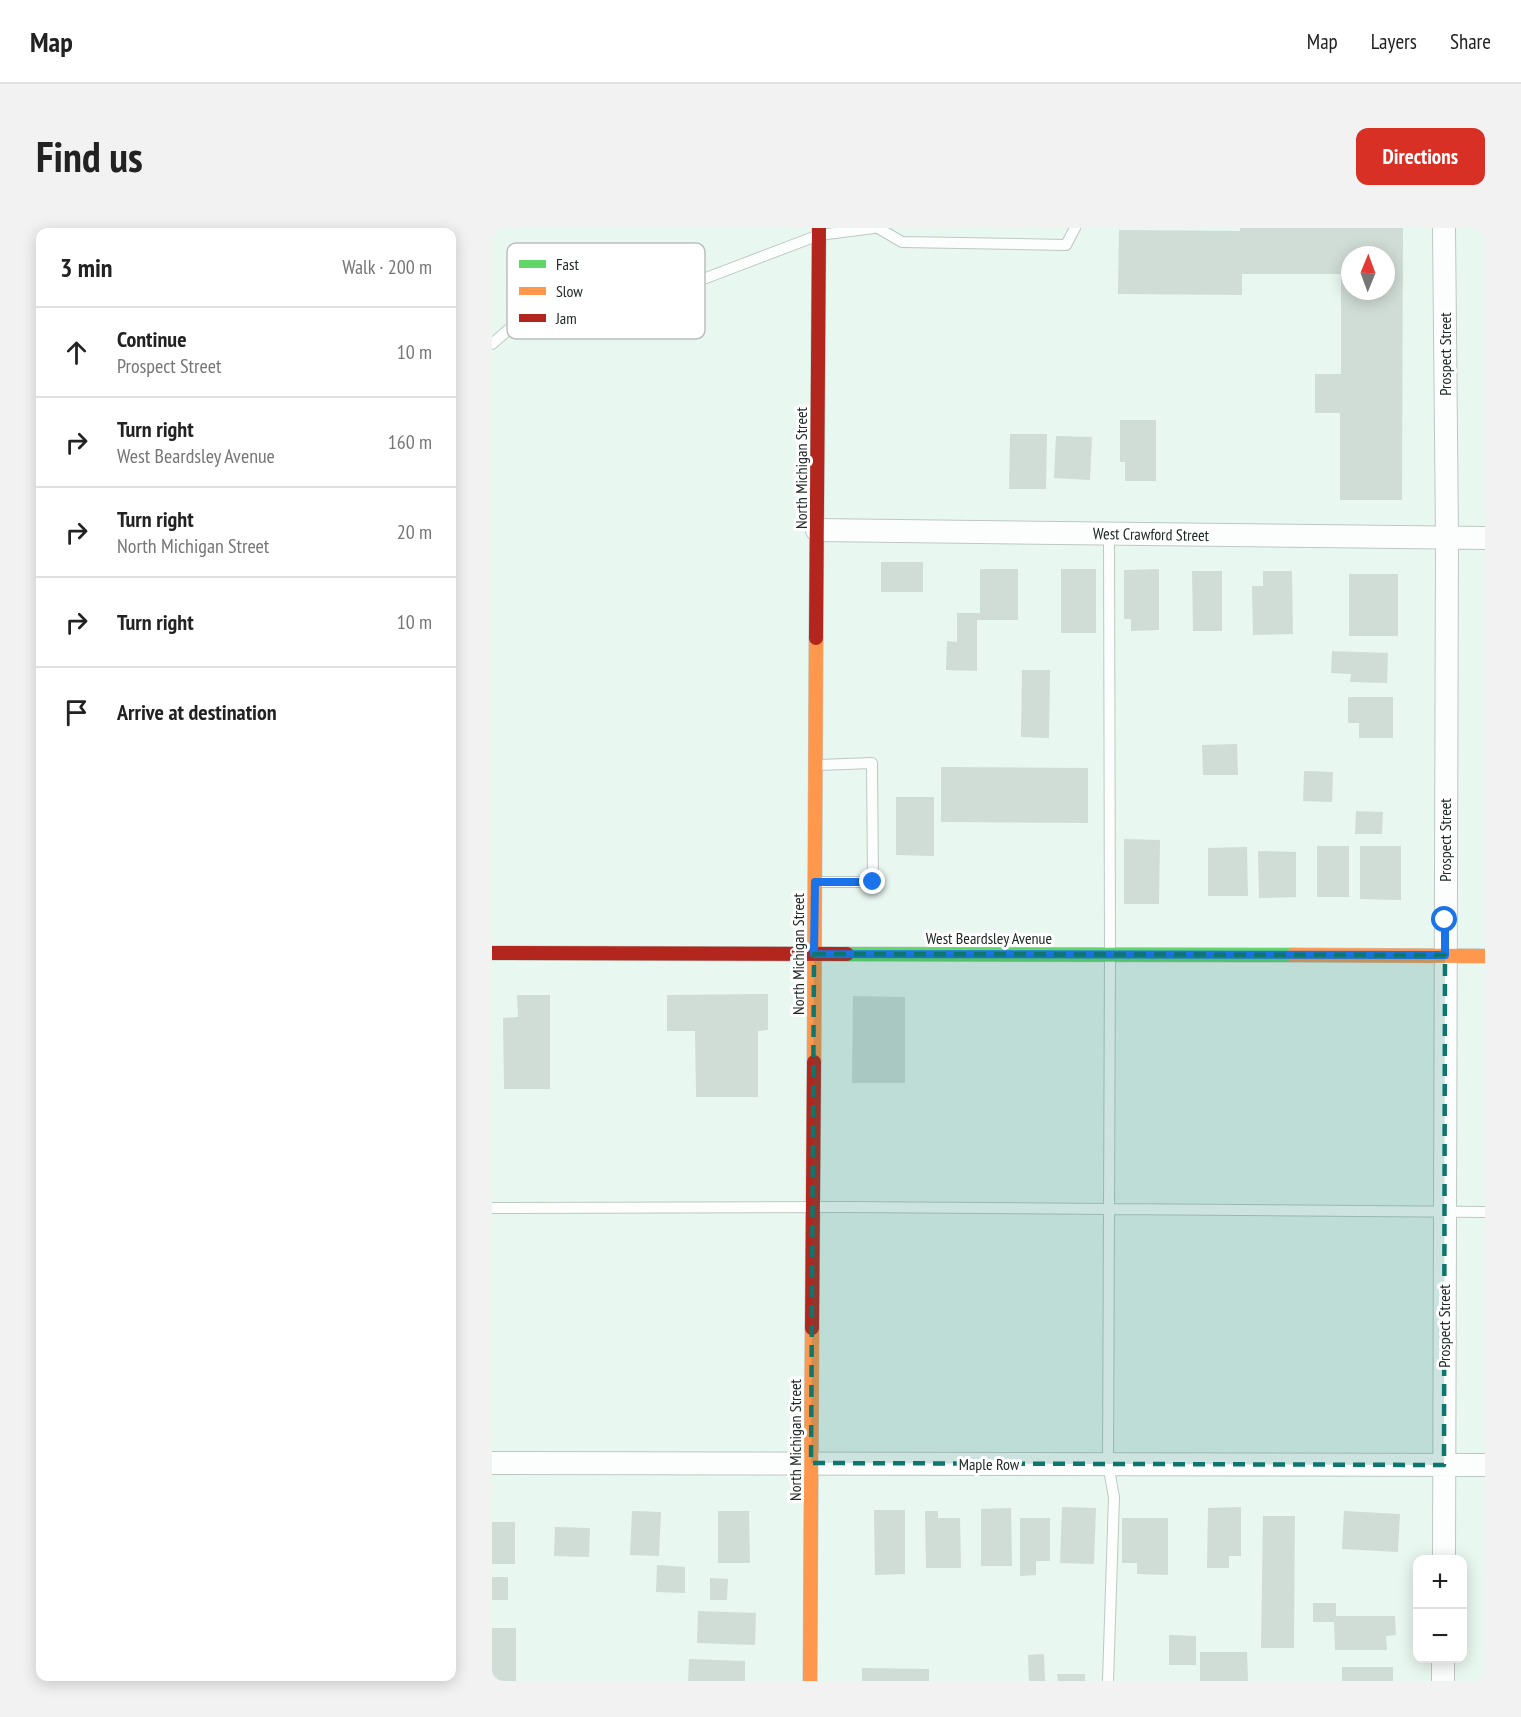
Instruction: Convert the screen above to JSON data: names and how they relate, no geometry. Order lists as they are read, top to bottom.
{
  "streets": {
    "street": [
      "Prospect Street",
      "North Michigan Street",
      "West Crawford Street",
      "West Beardsley Avenue",
      "Maple Row"
    ]
  },
  "crossings": [
    ["Prospect Street", "West Crawford Street"],
    ["Prospect Street", "West Beardsley Avenue"],
    ["Prospect Street", "Maple Row"],
    ["North Michigan Street", "West Crawford Street"],
    ["North Michigan Street", "West Beardsley Avenue"],
    ["North Michigan Street", "Maple Row"]
  ],
  "legend": ["Fast", "Slow", "Jam"],
  "north": "top",
  "page": {
    "header": "Map",
    "nav": ["Map", "Layers", "Share"],
    "buttons": "Directions",
    "title": "Find us",
    "heading": ["3 min", "Walk · 200 m"],
    "list": [
      ["Continue", "Prospect Street", "10 m"],
      ["Turn right", "West Beardsley Avenue", "160 m"],
      ["Turn right", "North Michigan Street", "20 m"],
      ["Turn right", "10 m"],
      "Arrive at destination"
    ],
    "map_buttons": ["+", "−"]
  }
}
